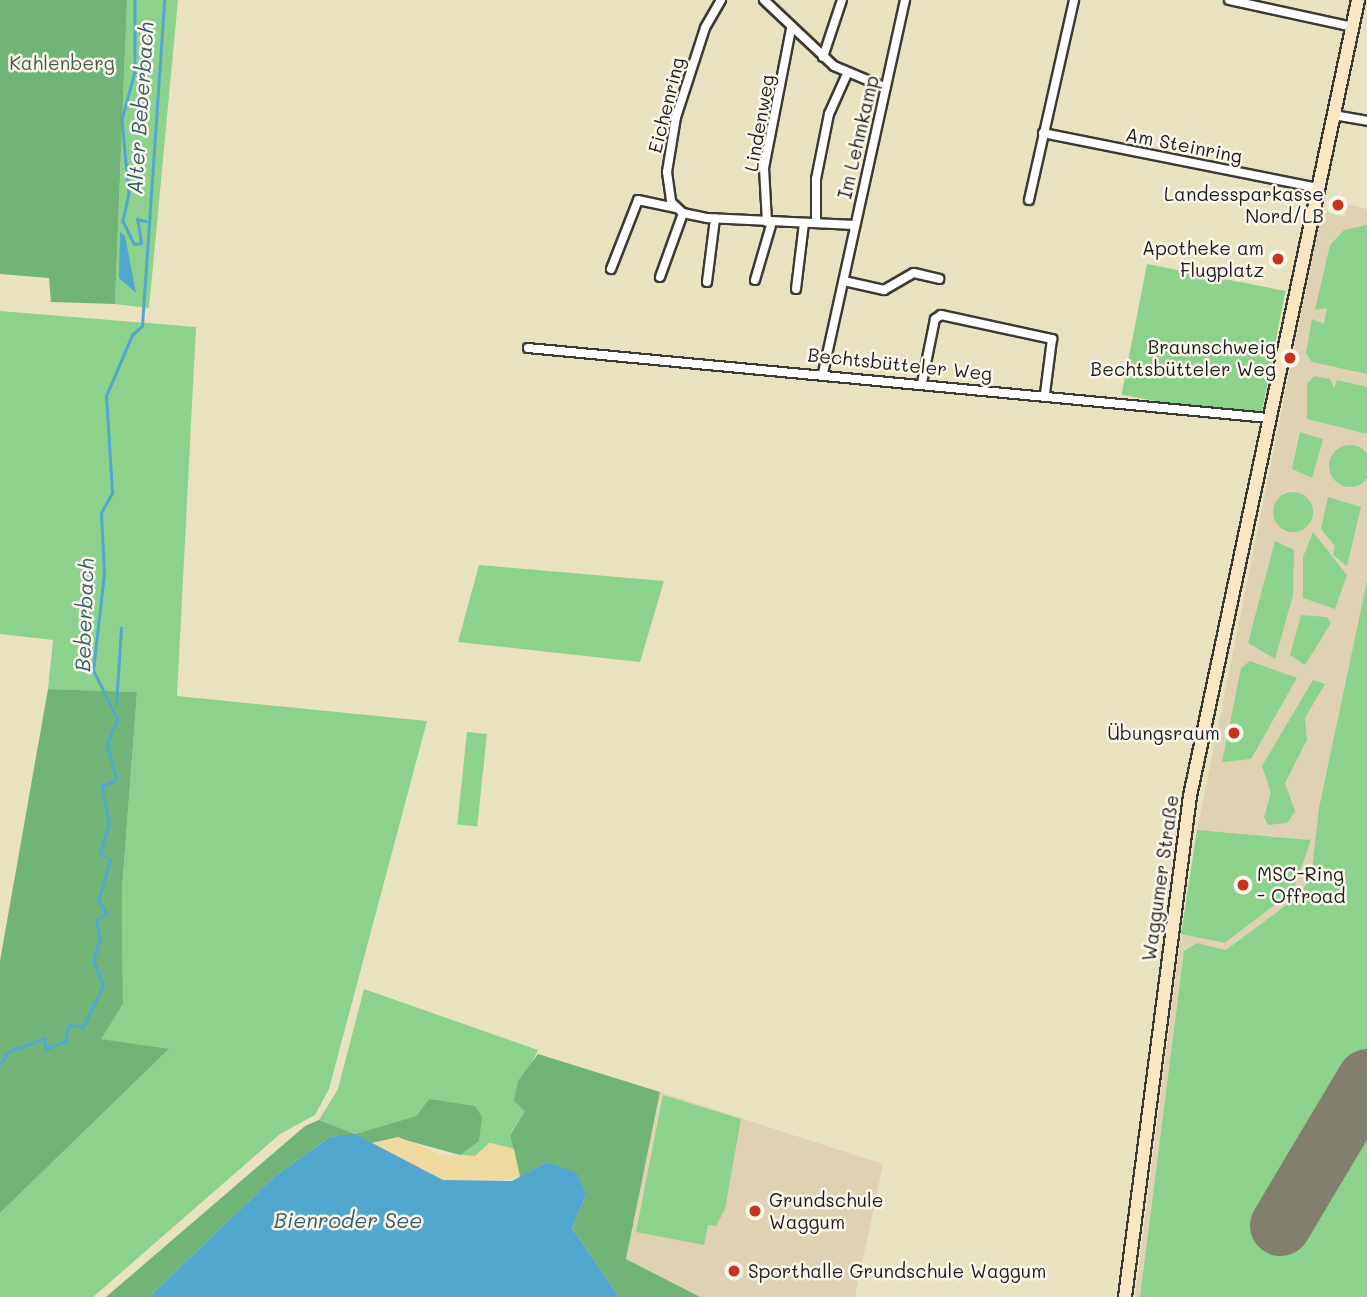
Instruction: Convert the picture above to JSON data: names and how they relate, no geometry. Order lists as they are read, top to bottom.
{
  "streets": {
    "street": [
      "Eichenring",
      "Lindenweg",
      "Im Lehmkamp",
      "Am Steinring",
      "Bechtsbütteler Weg",
      "Waggumer Straße"
    ]
  },
  "crossings": [
    ["Im Lehmkamp", "Bechtsbütteler Weg"],
    ["Am Steinring", "Waggumer Straße"],
    ["Bechtsbütteler Weg", "Waggumer Straße"]
  ],
  "water": ["Alter Beberbach", "Beberbach", "Bienroder See"],
  "parks": ["Kahlenberg"],
  "places": [
    "Landessparkasse Nord/LB",
    "Apotheke am Flugplatz",
    "Braunschweig Bechtsbütteler Weg",
    "Übungsraum",
    "MSC-Ring - Offroad",
    "Grundschule Waggum",
    "Sporthalle Grundschule Waggum"
  ]
}
